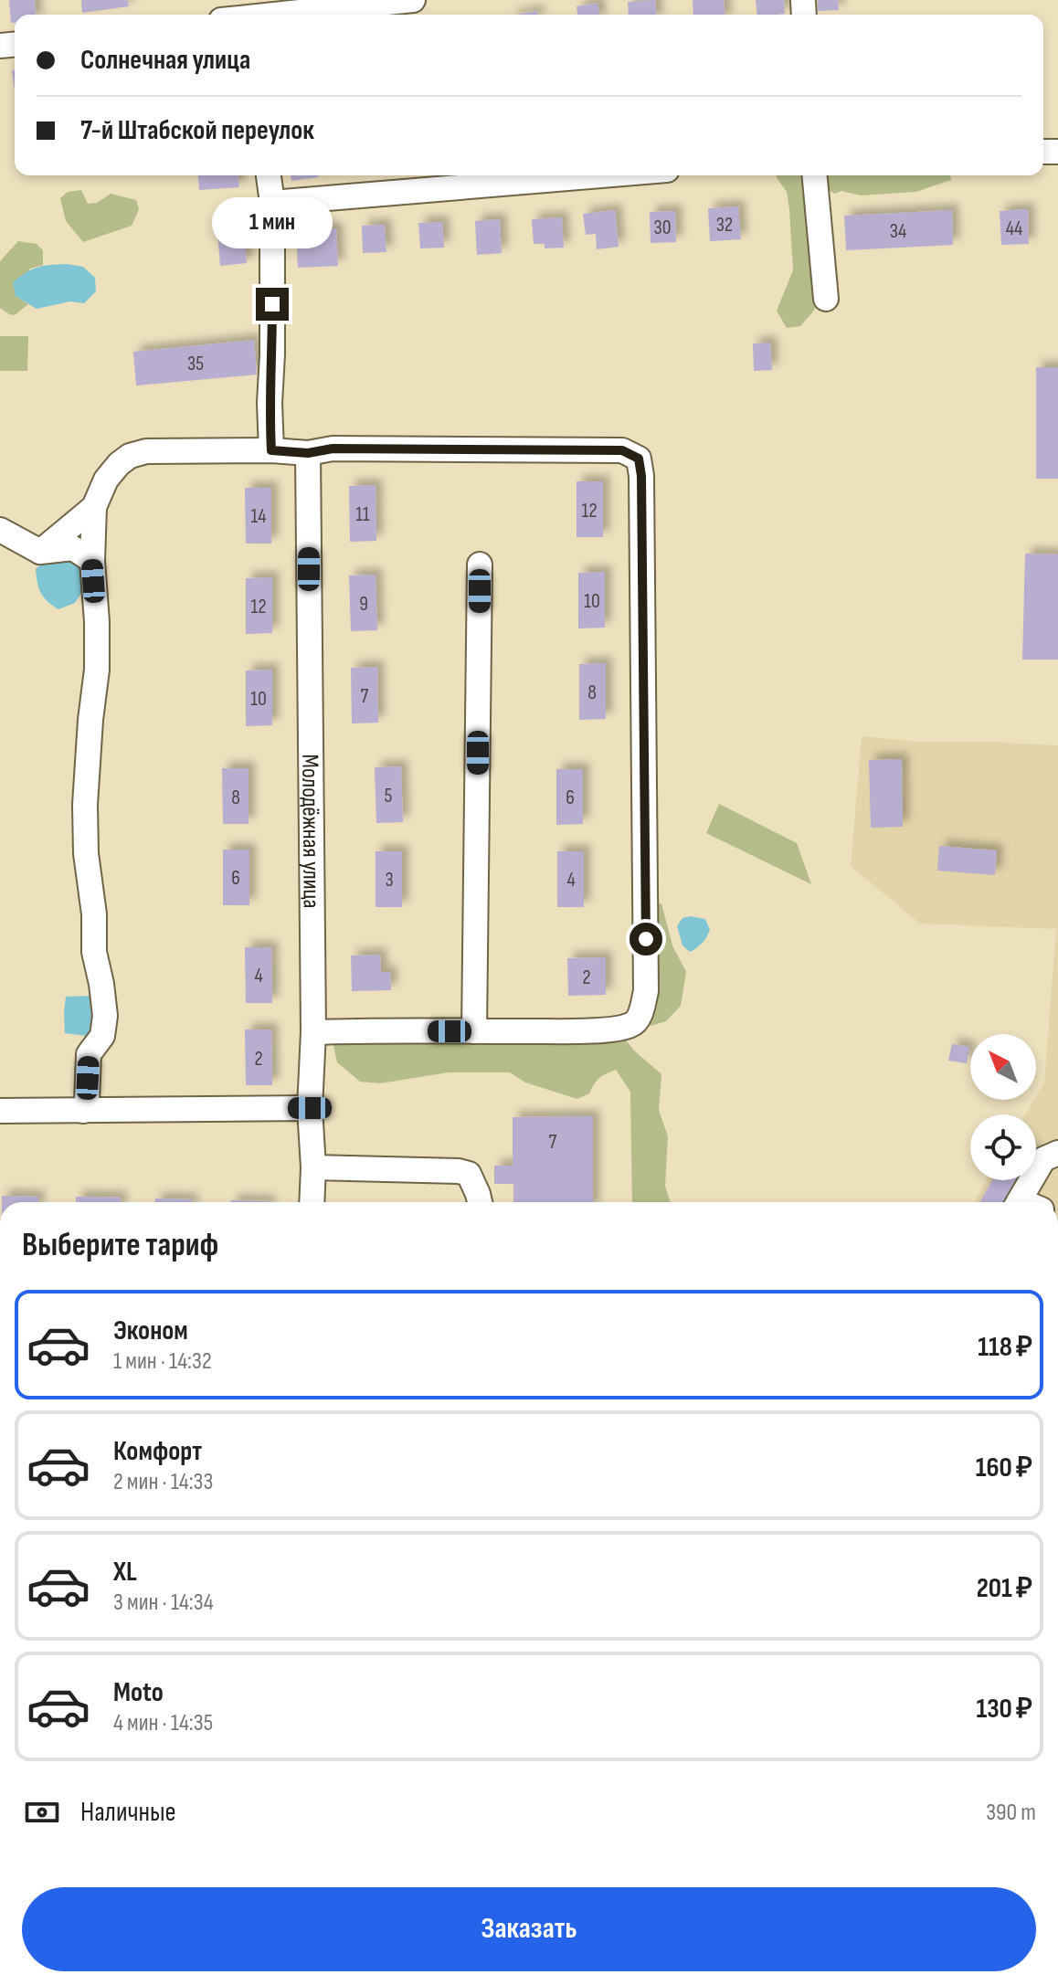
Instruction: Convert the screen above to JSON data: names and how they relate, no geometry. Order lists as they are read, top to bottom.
{
  "streets": {
    "street": ["Молодёжная улица"]
  },
  "house_numbers": [
    "32",
    "30",
    "44",
    "34",
    "35",
    "12",
    "11",
    "14",
    "10",
    "9",
    "12",
    "8",
    "7",
    "10",
    "5",
    "8",
    "6",
    "6",
    "3",
    "4",
    "4",
    "2",
    "2",
    "7"
  ],
  "north": "top left",
  "page": {
    "banner": ["Солнечная улица", "7-й Штабской переулок"],
    "bubble": "1 мин",
    "heading": "Выберите тариф",
    "list": [
      {
        "name": "Эконом",
        "note": "1 мин · 14:32",
        "value": "118 ₽"
      },
      {
        "name": "Комфорт",
        "note": "2 мин · 14:33",
        "value": "160 ₽"
      },
      {
        "name": "XL",
        "note": "3 мин · 14:34",
        "value": "201 ₽"
      },
      {
        "name": "Moto",
        "note": "4 мин · 14:35",
        "value": "130 ₽"
      }
    ],
    "pay": ["Наличные", "390 m"],
    "buttons": "Заказать"
  }
}
